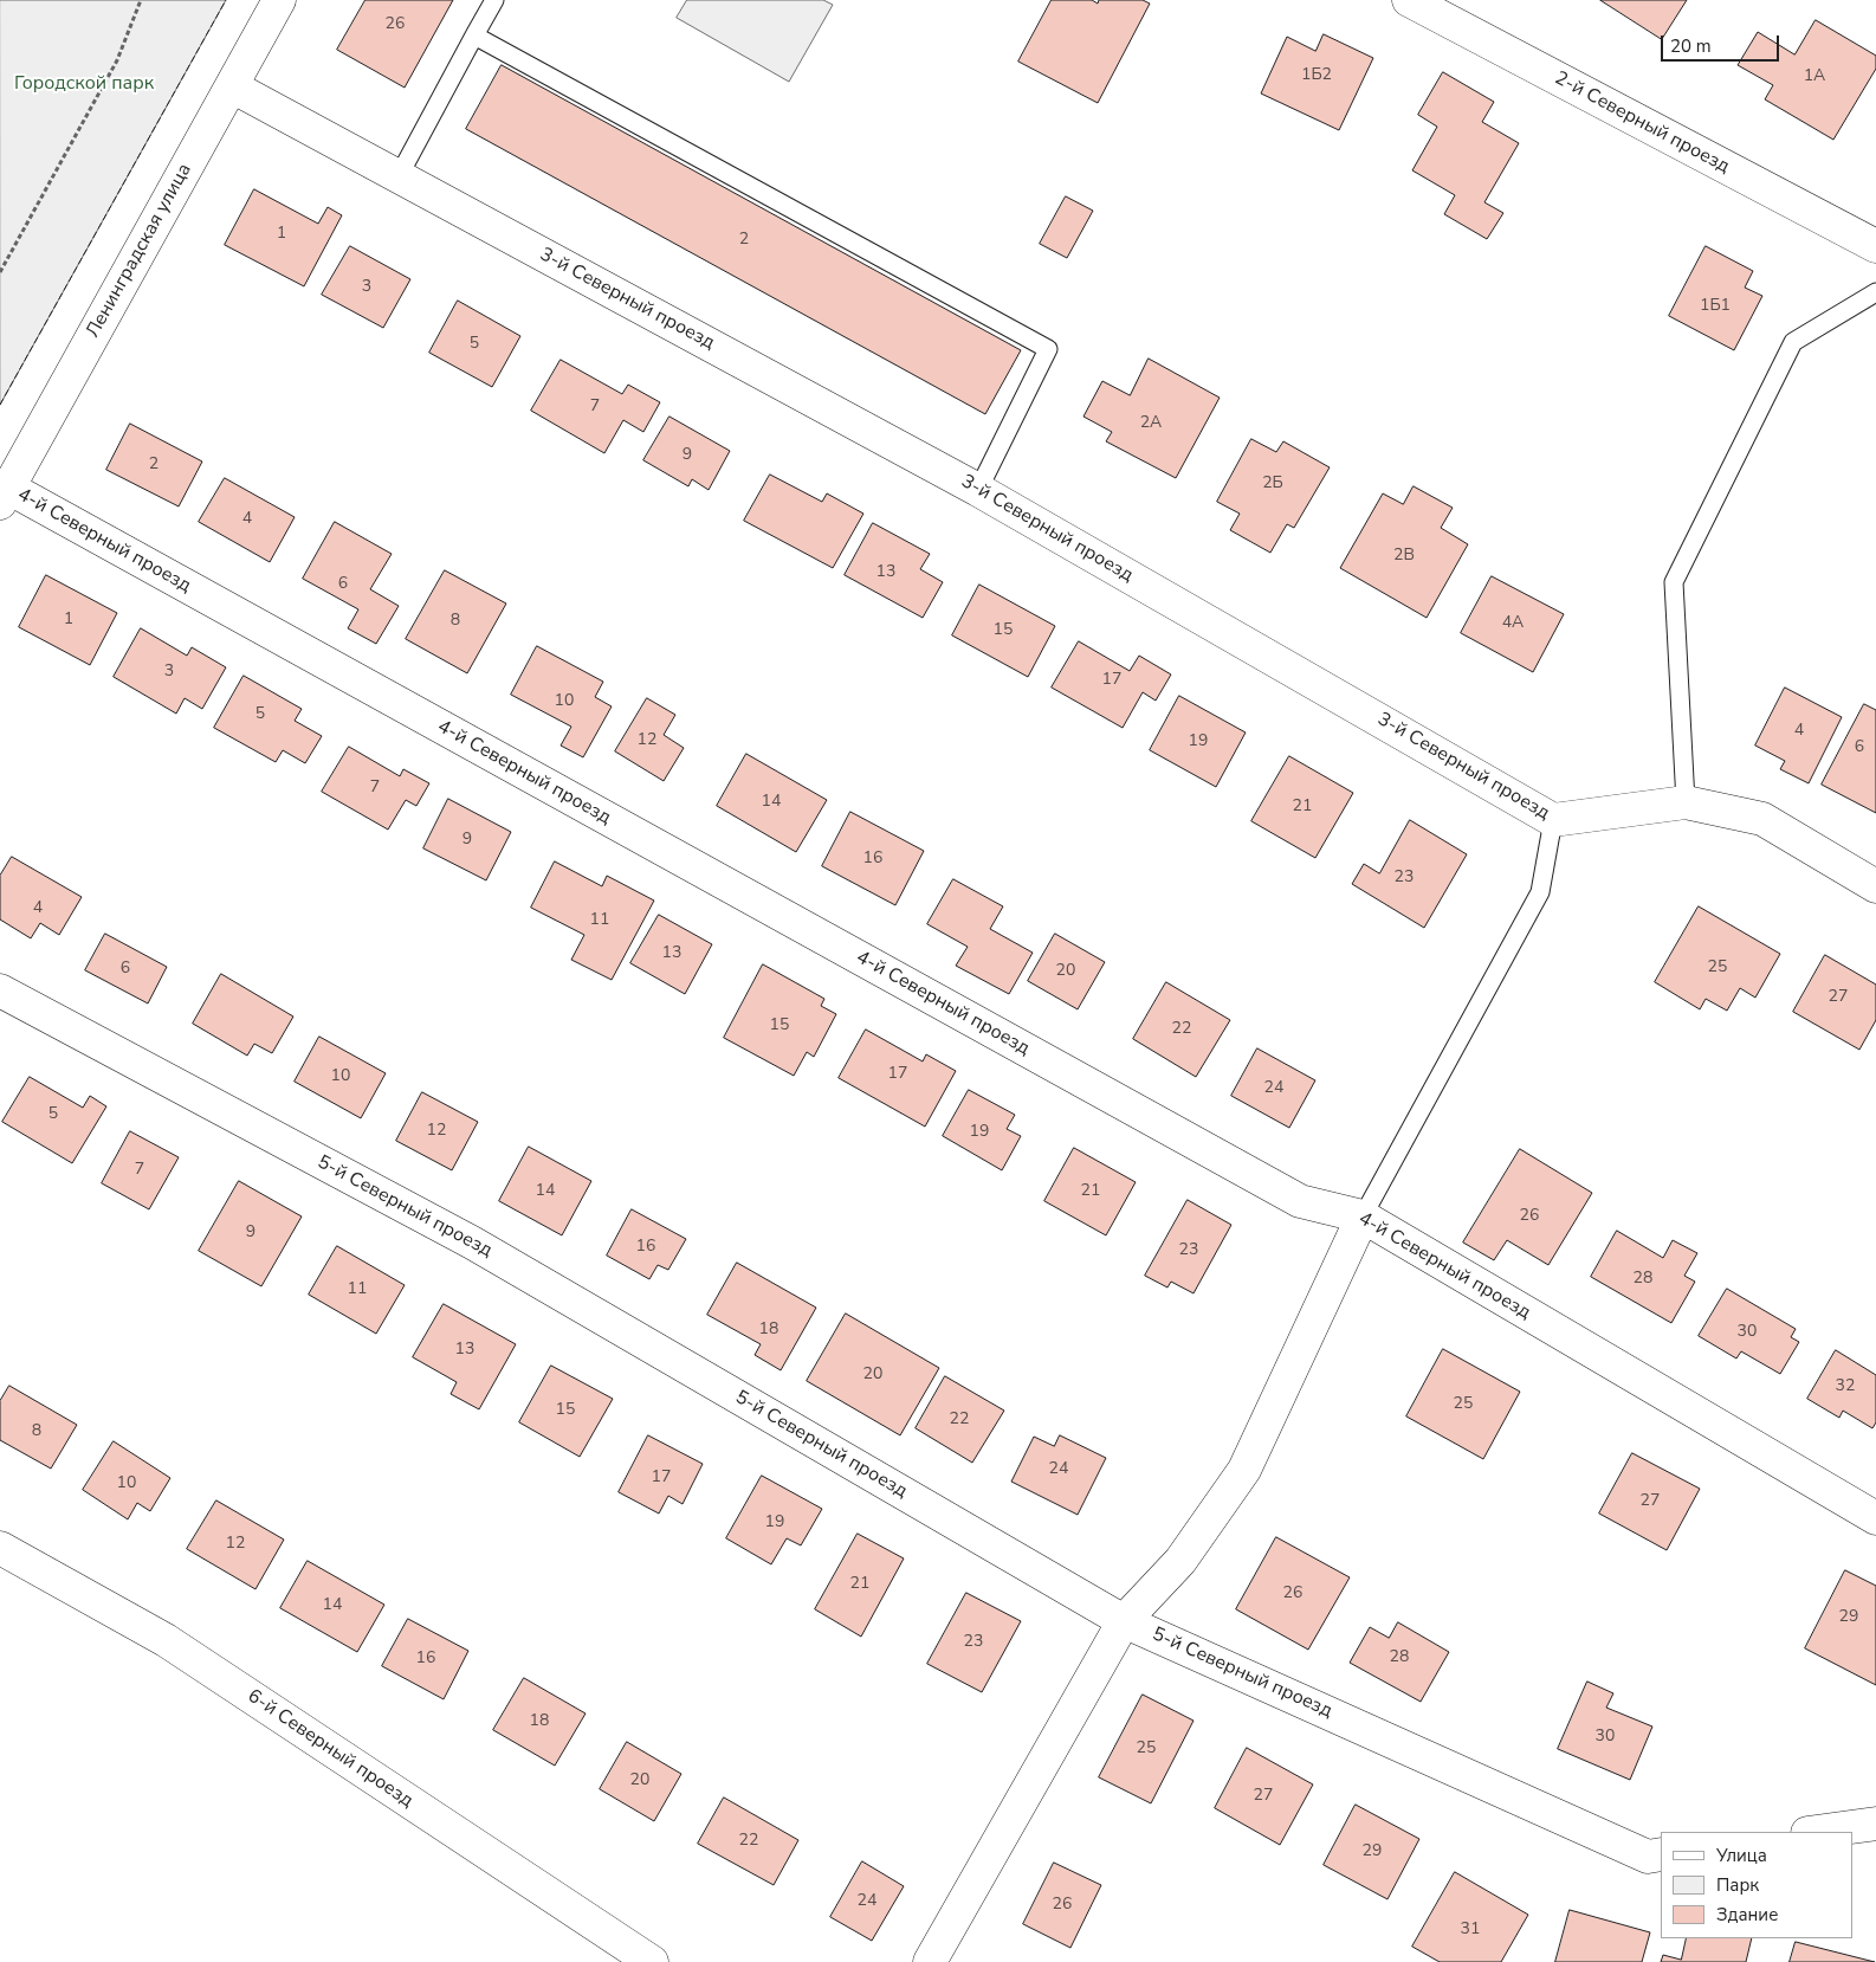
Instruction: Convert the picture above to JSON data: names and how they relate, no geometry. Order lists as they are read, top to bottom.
{
  "streets": {
    "street": [
      "2-й Северный проезд",
      "Ленинградская улица",
      "3-й Северный проезд",
      "4-й Северный проезд",
      "5-й Северный проезд",
      "6-й Северный проезд"
    ]
  },
  "crossings": [
    ["Ленинградская улица", "3-й Северный проезд"],
    ["Ленинградская улица", "4-й Северный проезд"]
  ],
  "parks": ["Городской парк"],
  "house_numbers": [
    "26",
    "1Б2",
    "1А",
    "1",
    "2",
    "3",
    "1Б1",
    "5",
    "7",
    "2А",
    "9",
    "2",
    "2Б",
    "4",
    "2В",
    "13",
    "6",
    "1",
    "8",
    "4А",
    "15",
    "3",
    "17",
    "10",
    "5",
    "4",
    "12",
    "19",
    "6",
    "7",
    "14",
    "21",
    "9",
    "16",
    "23",
    "4",
    "11",
    "13",
    "25",
    "6",
    "20",
    "27",
    "15",
    "22",
    "17",
    "10",
    "24",
    "5",
    "12",
    "19",
    "7",
    "14",
    "21",
    "26",
    "9",
    "16",
    "23",
    "28",
    "11",
    "18",
    "30",
    "13",
    "20",
    "32",
    "25",
    "15",
    "22",
    "8",
    "24",
    "17",
    "10",
    "27",
    "19",
    "12",
    "21",
    "26",
    "14",
    "29",
    "23",
    "28",
    "16",
    "18",
    "30",
    "25",
    "20",
    "27",
    "22",
    "29",
    "24",
    "26",
    "31"
  ],
  "legend": ["Улица", "Парк", "Здание"],
  "scale_bar": "20 m"
}
